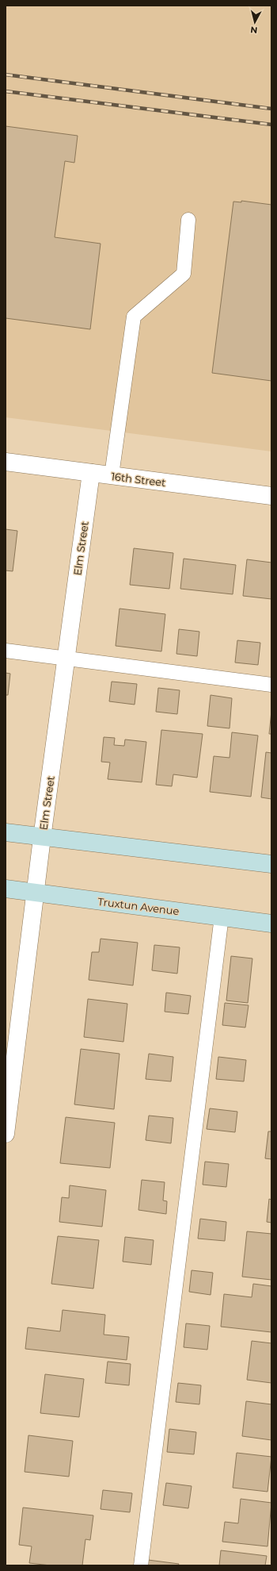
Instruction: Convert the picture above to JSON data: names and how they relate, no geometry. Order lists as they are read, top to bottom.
{
  "streets": {
    "main road": ["Truxtun Avenue"],
    "street": ["16th Street", "Elm Street"]
  },
  "crossings": [
    ["16th Street", "Elm Street"],
    ["Elm Street", "Truxtun Avenue"]
  ],
  "north": "bottom"
}
